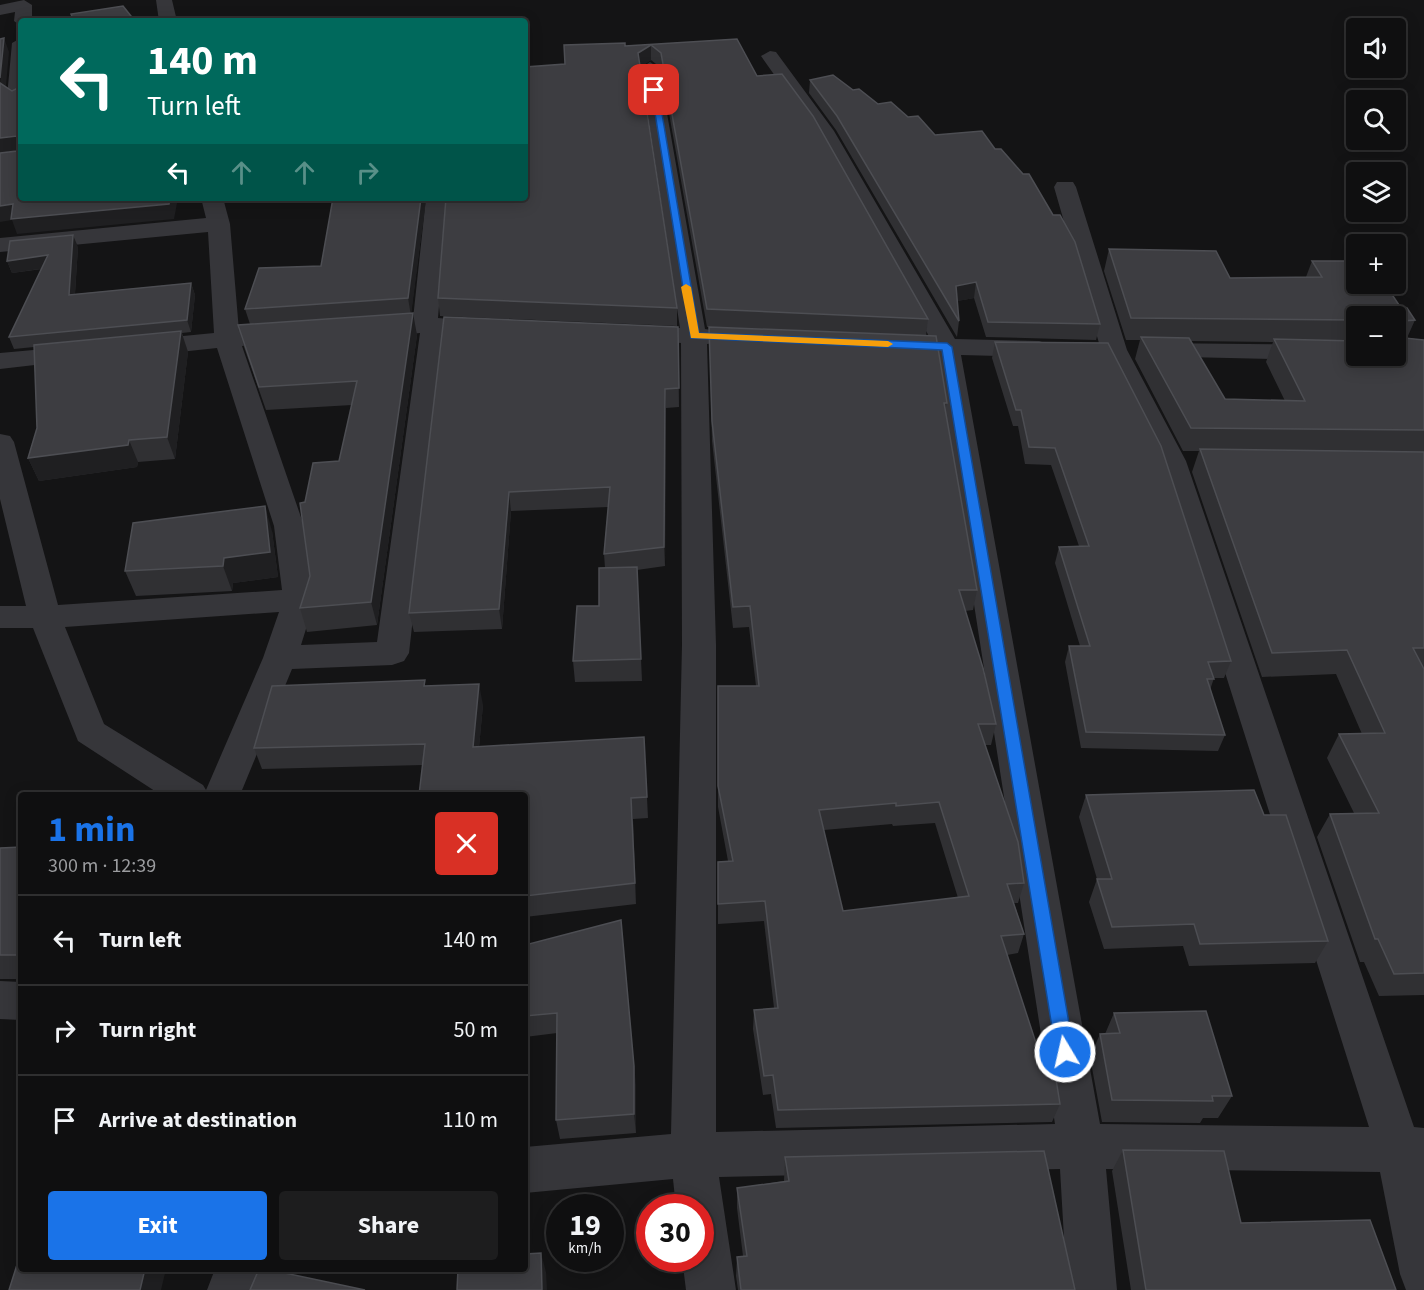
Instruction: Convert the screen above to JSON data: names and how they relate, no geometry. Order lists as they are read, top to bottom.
{
  "page": {
    "map_buttons": ["+", "−"],
    "turn": ["140 m", "Turn left"],
    "heading": ["1 min", "300 m · 12:39"],
    "list": [
      {
        "name": "Turn left",
        "value": "140 m"
      },
      {
        "name": "Turn right",
        "value": "50 m"
      },
      {
        "name": "Arrive at destination",
        "value": "110 m"
      }
    ],
    "buttons": ["Exit", "Share"],
    "speed": "19 km/h",
    "limit": "30"
  }
}
